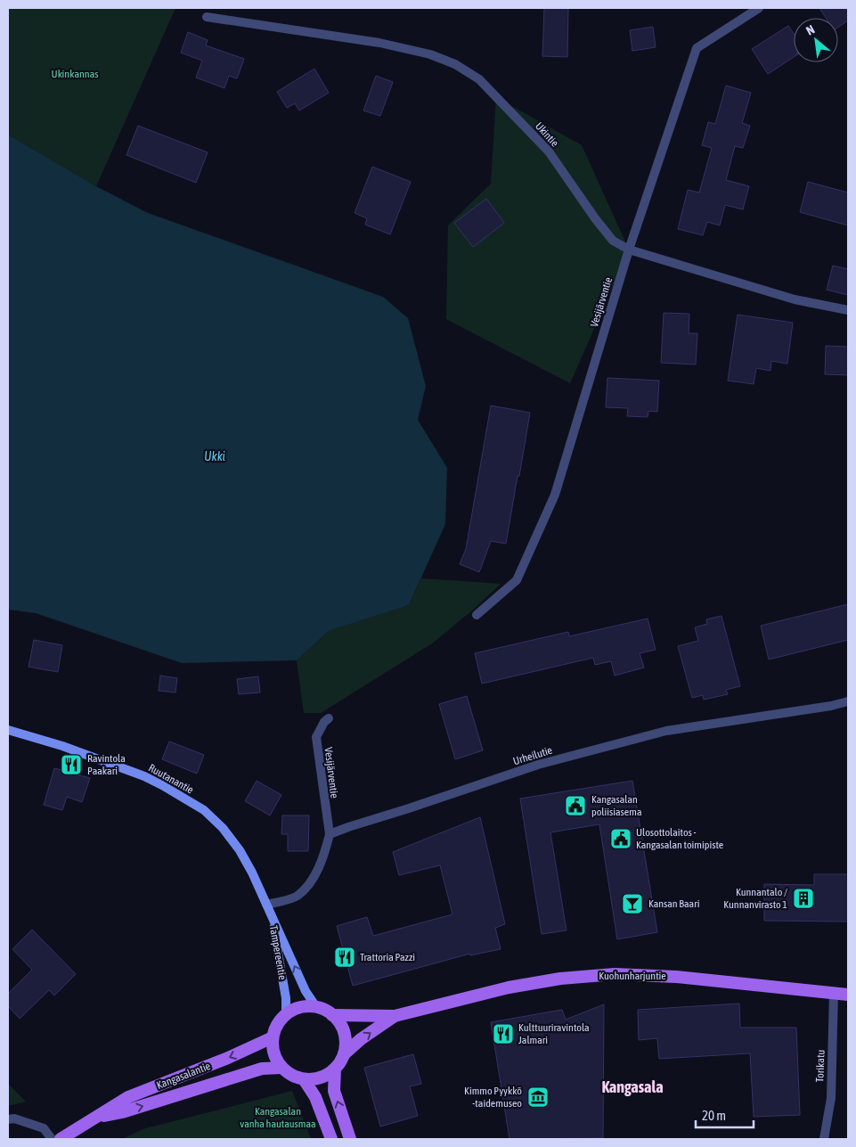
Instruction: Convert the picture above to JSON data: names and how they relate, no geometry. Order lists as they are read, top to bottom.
{
  "streets": {
    "main road": [
      "Ruutanantie",
      "Tampereentie",
      "Kuohunharjuntie",
      "Kangasalantie"
    ],
    "street": [
      "Ukintie",
      "Vesijärventie",
      "Urheilutie",
      "Torikatu"
    ]
  },
  "crossings": [
    ["Ukintie", "Vesijärventie"],
    ["Vesijärventie", "Urheilutie"],
    ["Ruutanantie", "Tampereentie"],
    ["Tampereentie", "Kuohunharjuntie"],
    ["Tampereentie", "Kangasalantie"],
    ["Kuohunharjuntie", "Torikatu"],
    ["Kuohunharjuntie", "Kangasalantie"]
  ],
  "districts": ["Kangasala"],
  "water": ["Ukki"],
  "parks": ["Ukinkannas", "Kangasalan vanha hautausmaa"],
  "places": {
    "restaurant": ["Ravintola Paakari", "Trattoria Pazzi", "Kulttuuriravintola Jalmari"],
    "public building": ["Kangasalan poliisiasema", "Ulosottolaitos - Kangasalan toimipiste"],
    "building": ["Kunnantalo / Kunnanvirasto 1"],
    "bar": ["Kansan Baari"],
    "museum": ["Kimmo Pyykkö -taidemuseo"]
  },
  "scale_bar": "20 m",
  "north": "top left"
}
